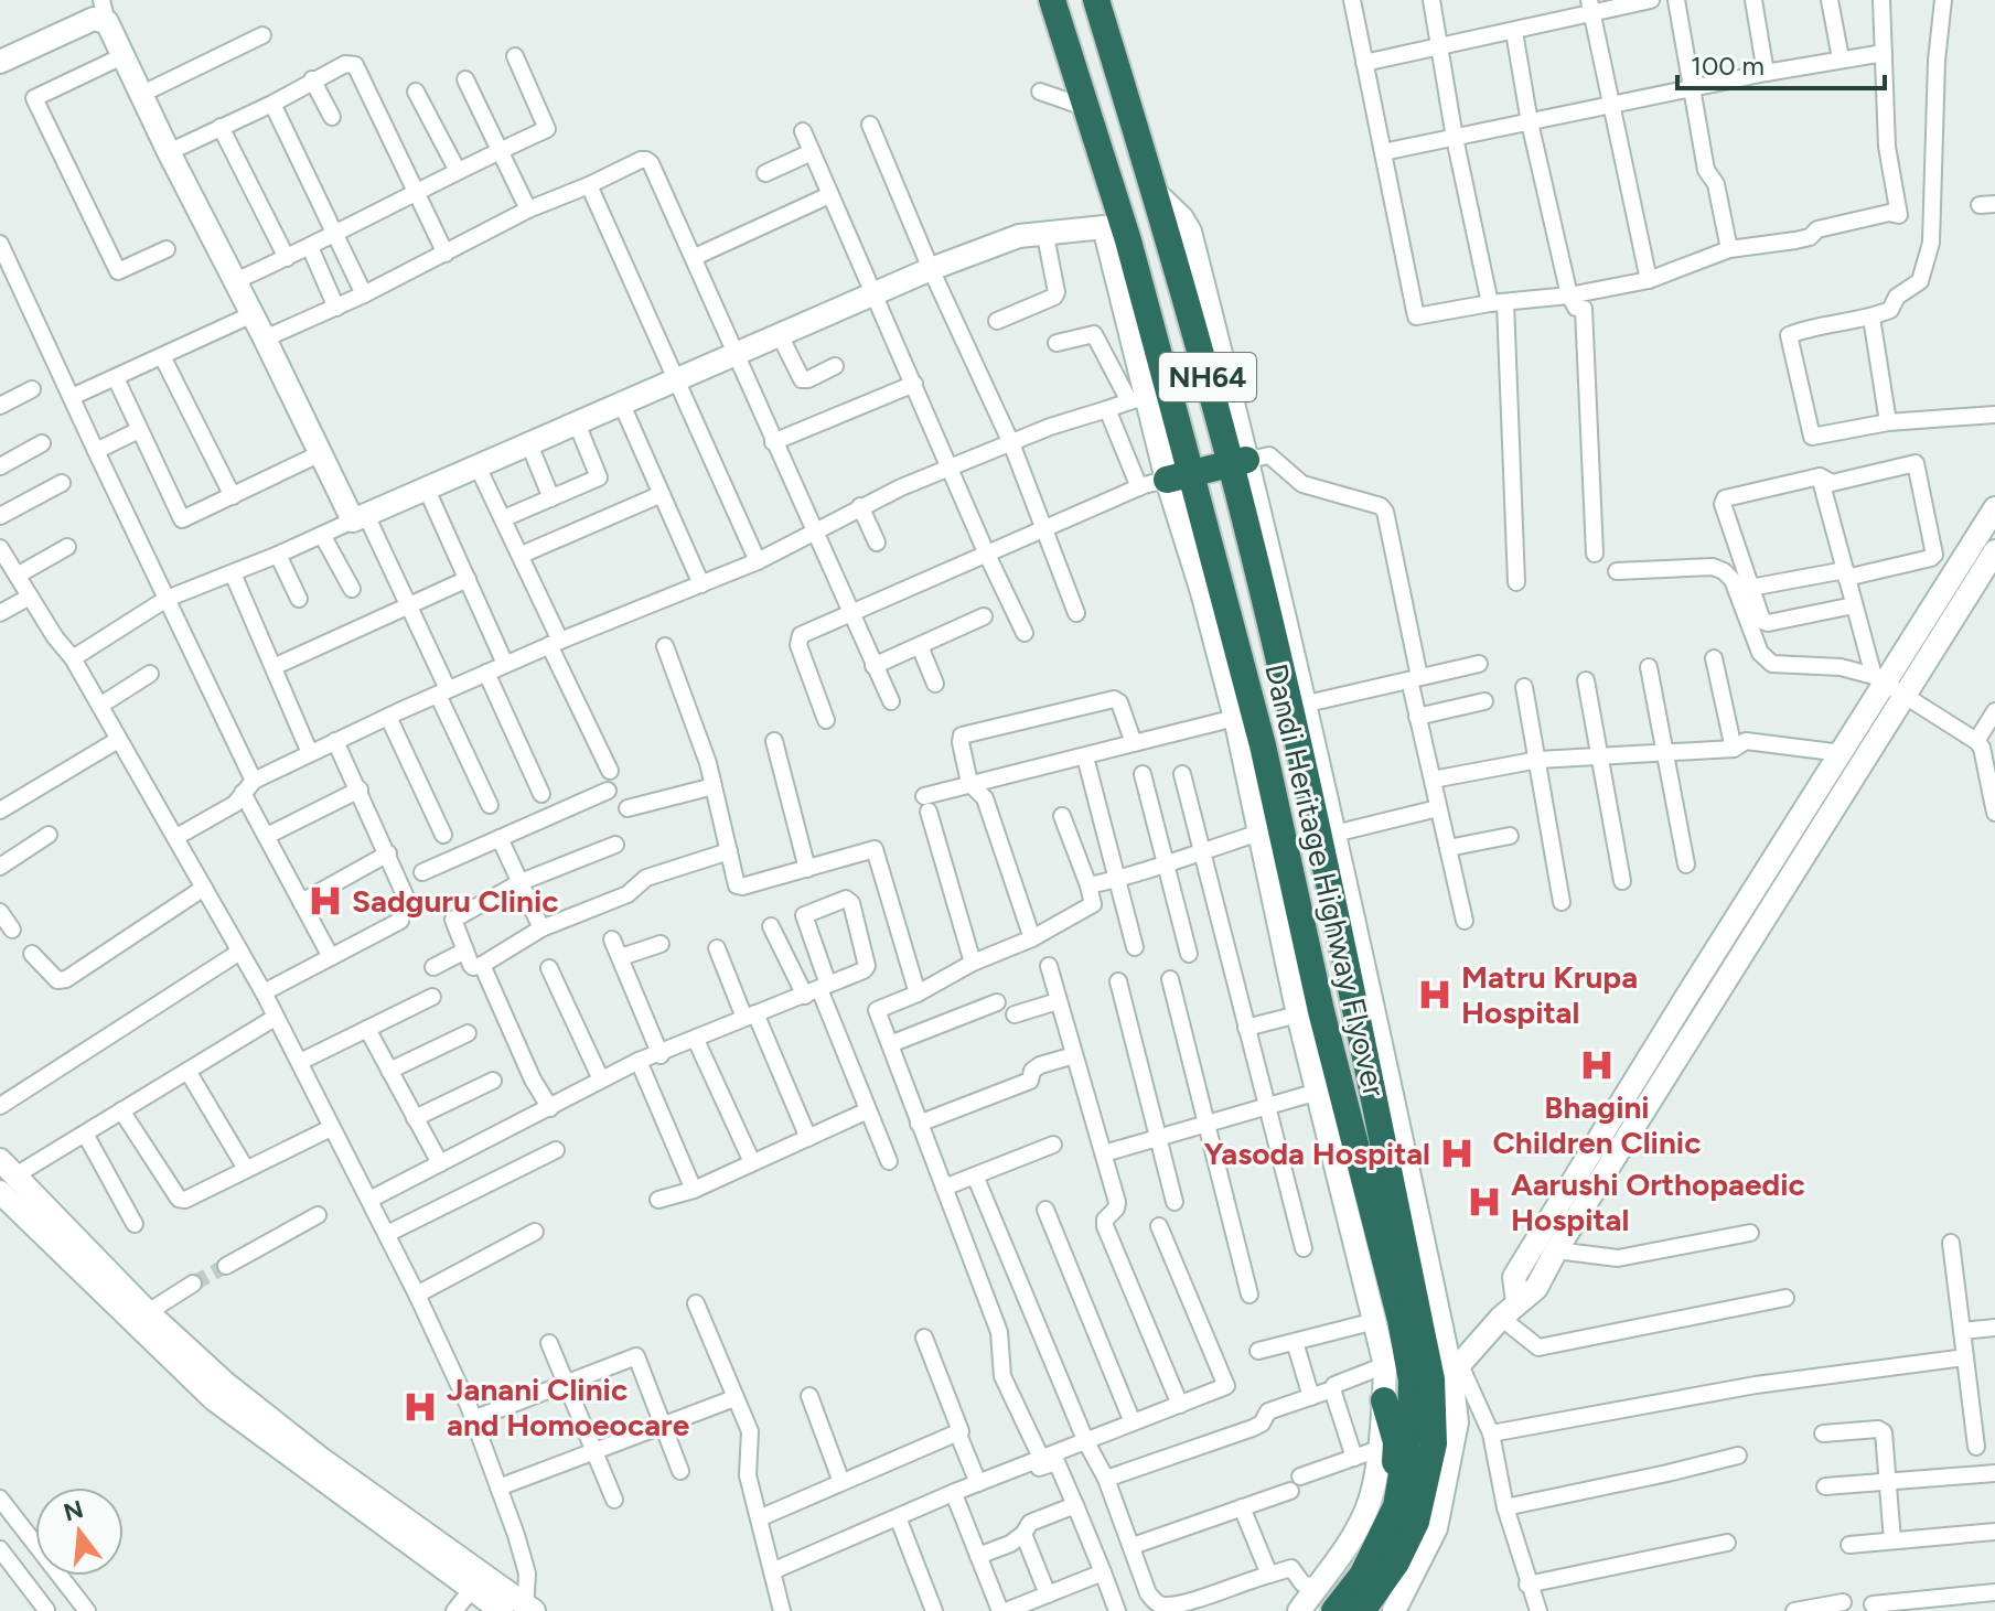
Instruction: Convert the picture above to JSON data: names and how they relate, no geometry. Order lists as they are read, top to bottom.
{
  "streets": {
    "highway": ["NH64", "Dandi Heritage Highway Flyover"]
  },
  "crossings": [
    ["NH64", "Dandi Heritage Highway Flyover"]
  ],
  "places": {
    "hospital": [
      "Sadguru Clinic",
      "Matru Krupa Hospital",
      "Bhagini Children Clinic",
      "Yasoda Hospital",
      "Aarushi Orthopaedic Hospital",
      "Janani Clinic and Homoeocare"
    ]
  },
  "scale_bar": "100 m",
  "north": "top"
}
